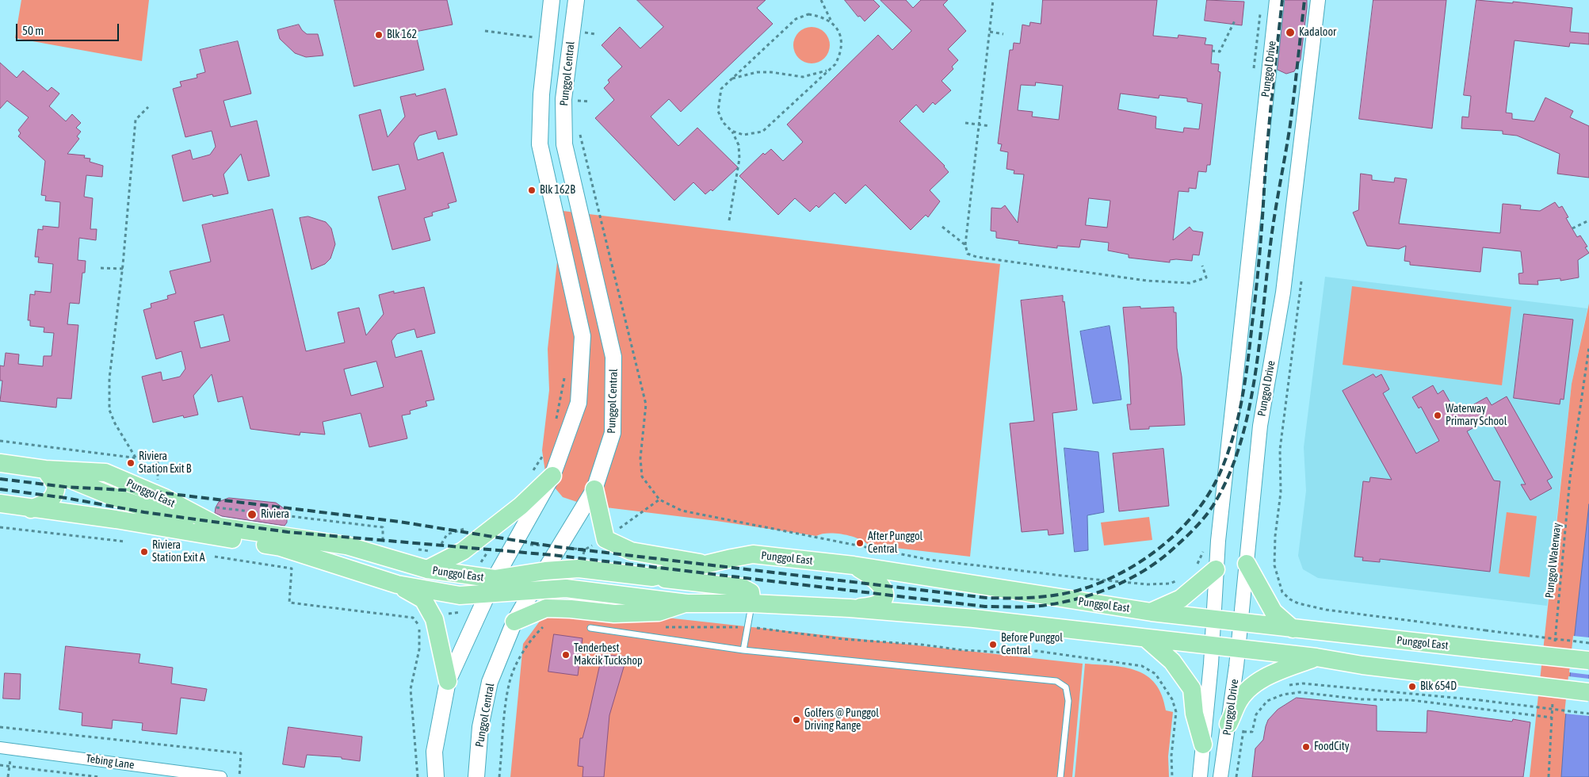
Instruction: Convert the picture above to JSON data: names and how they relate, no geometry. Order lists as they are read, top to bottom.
{
  "streets": {
    "main road": ["Punggol Central", "Punggol East"],
    "street": ["Punggol Drive", "Tebing Lane"],
    "path": ["Punggol Waterway"]
  },
  "crossings": [
    ["Punggol Drive", "Punggol East"],
    ["Punggol Central", "Punggol East"]
  ],
  "places": [
    "Kadaloor",
    "Blk 162",
    "Blk 162B",
    "Waterway Primary School",
    "Riviera Station Exit B",
    "Riviera",
    "After Punggol Central",
    "Riviera Station Exit A",
    "Before Punggol Central",
    "Tenderbest Makcik Tuckshop",
    "Blk 654D",
    "Golfers @ Punggol Driving Range",
    "FoodCity"
  ],
  "scale_bar": "50 m"
}
